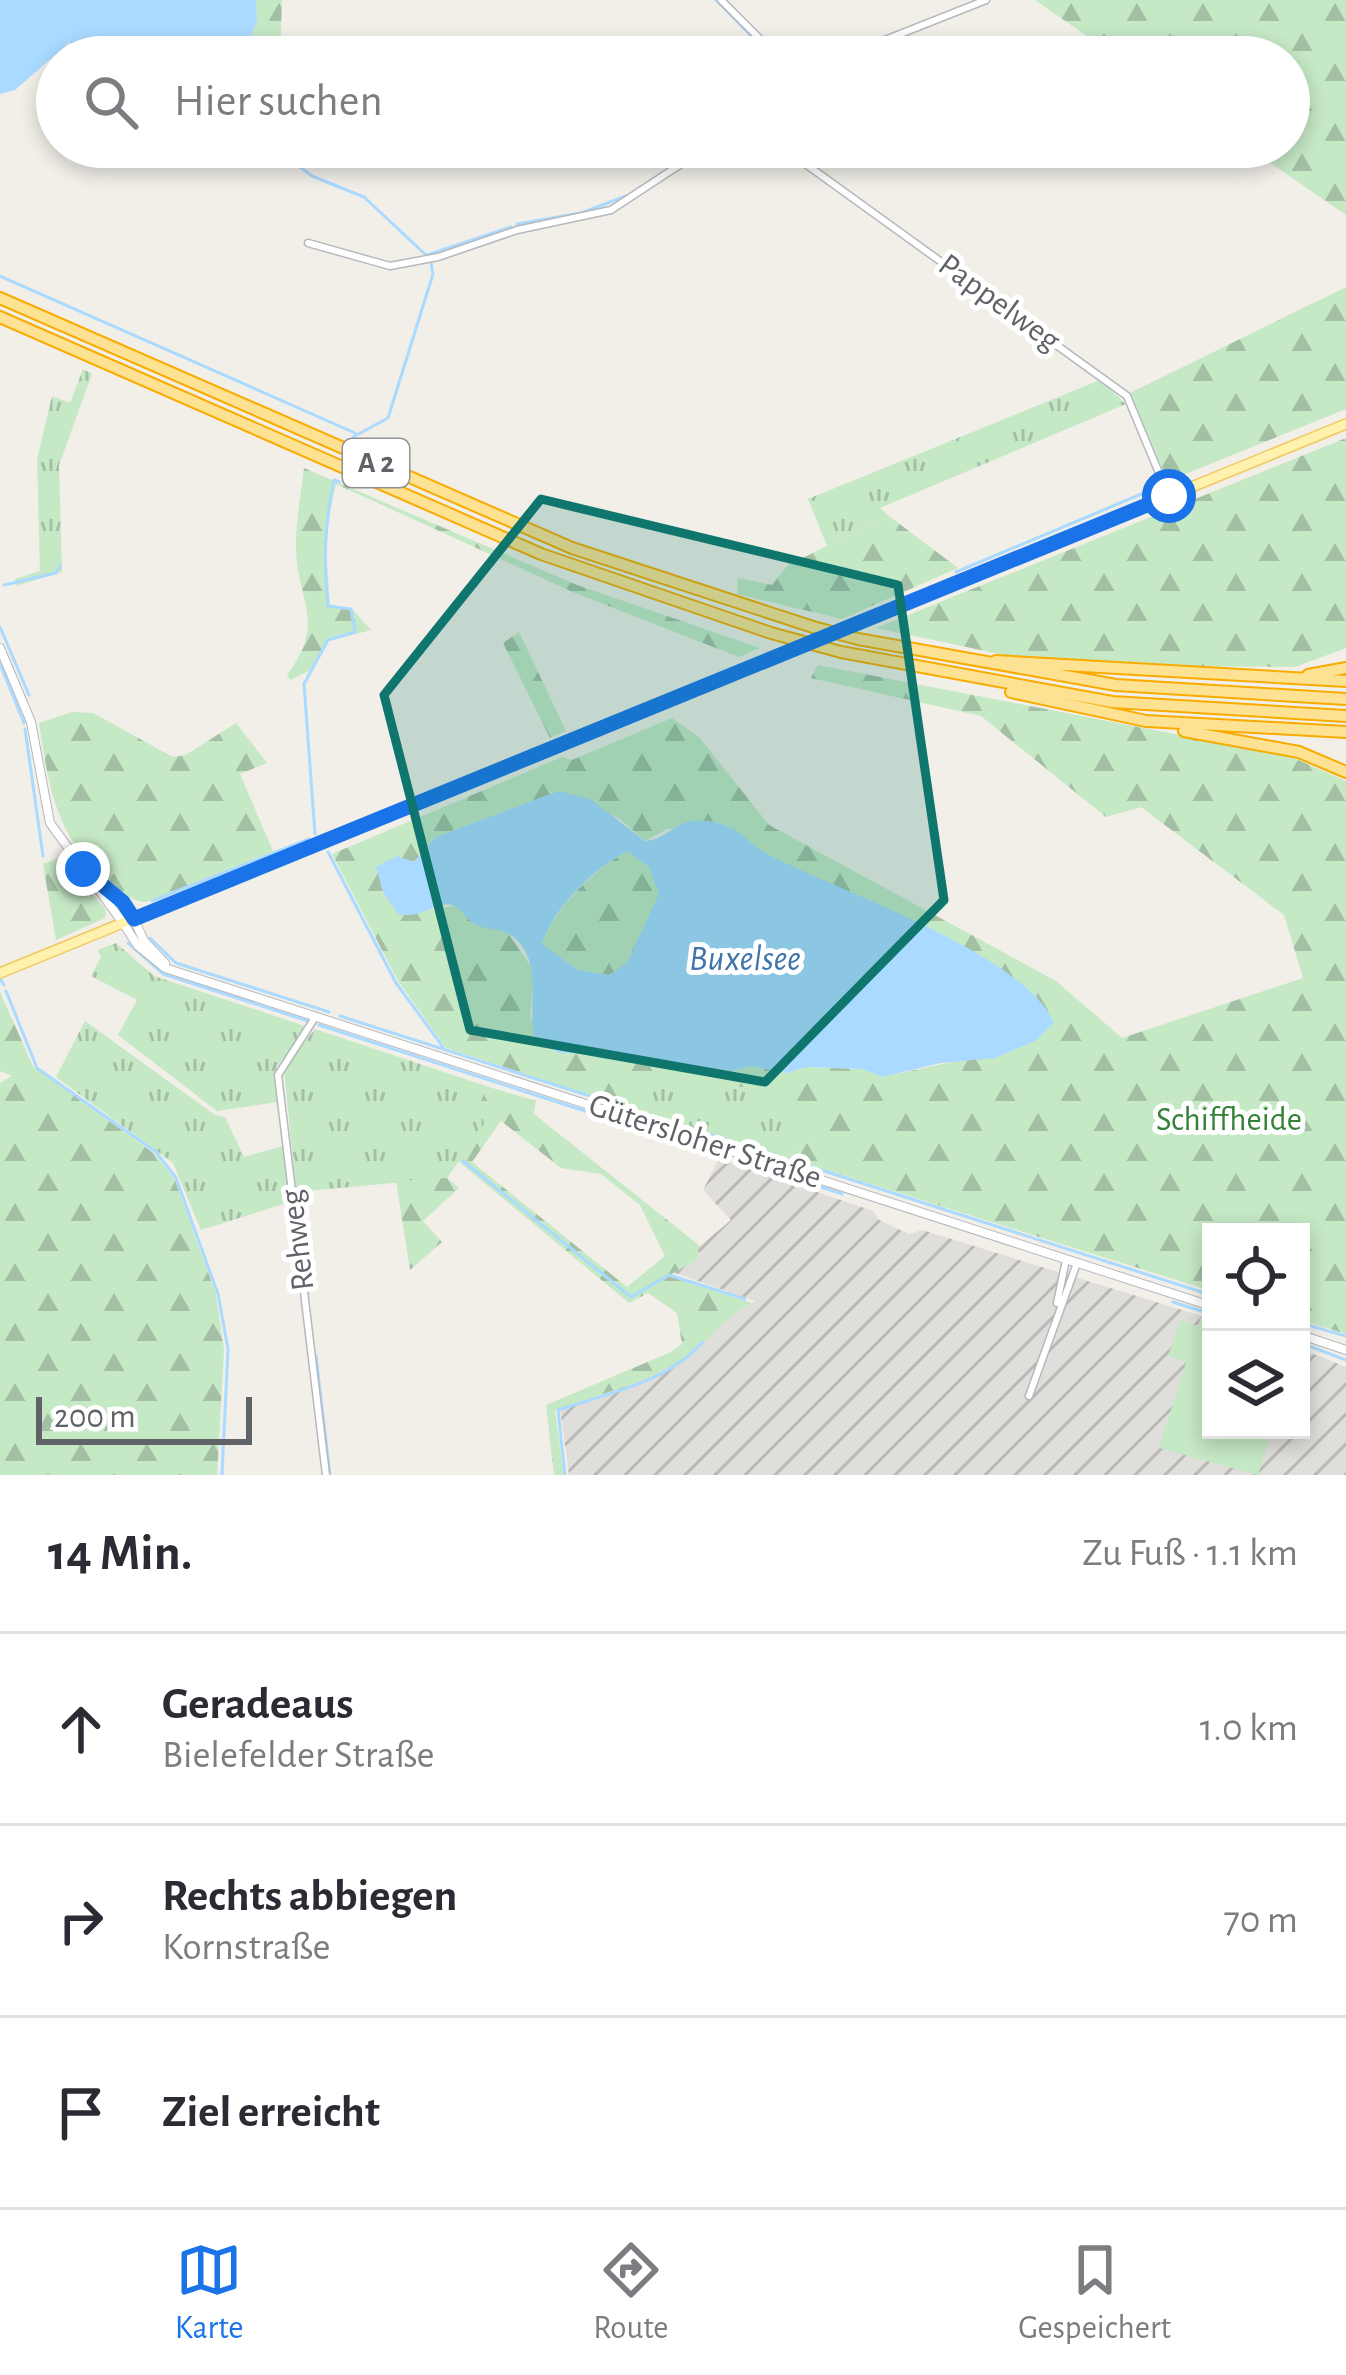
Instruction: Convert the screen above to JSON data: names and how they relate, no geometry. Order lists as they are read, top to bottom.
{
  "streets": {
    "highway": ["A 2"],
    "main road": ["Gütersloher Straße"],
    "street": ["Pappelweg", "Rehweg"]
  },
  "crossings": [
    ["Gütersloher Straße", "Rehweg"]
  ],
  "water": ["Buxelsee"],
  "parks": ["Schiffheide"],
  "scale_bar": "200 m",
  "page": {
    "search": "Hier suchen",
    "scale": "200 m",
    "heading": ["14 Min.", "Zu Fuß · 1.1 km"],
    "list": [
      ["Geradeaus", "Bielefelder Straße", "1.0 km"],
      ["Rechts abbiegen", "Kornstraße", "70 m"],
      "Ziel erreicht"
    ],
    "nav": ["Karte", "Route", "Gespeichert"]
  }
}
